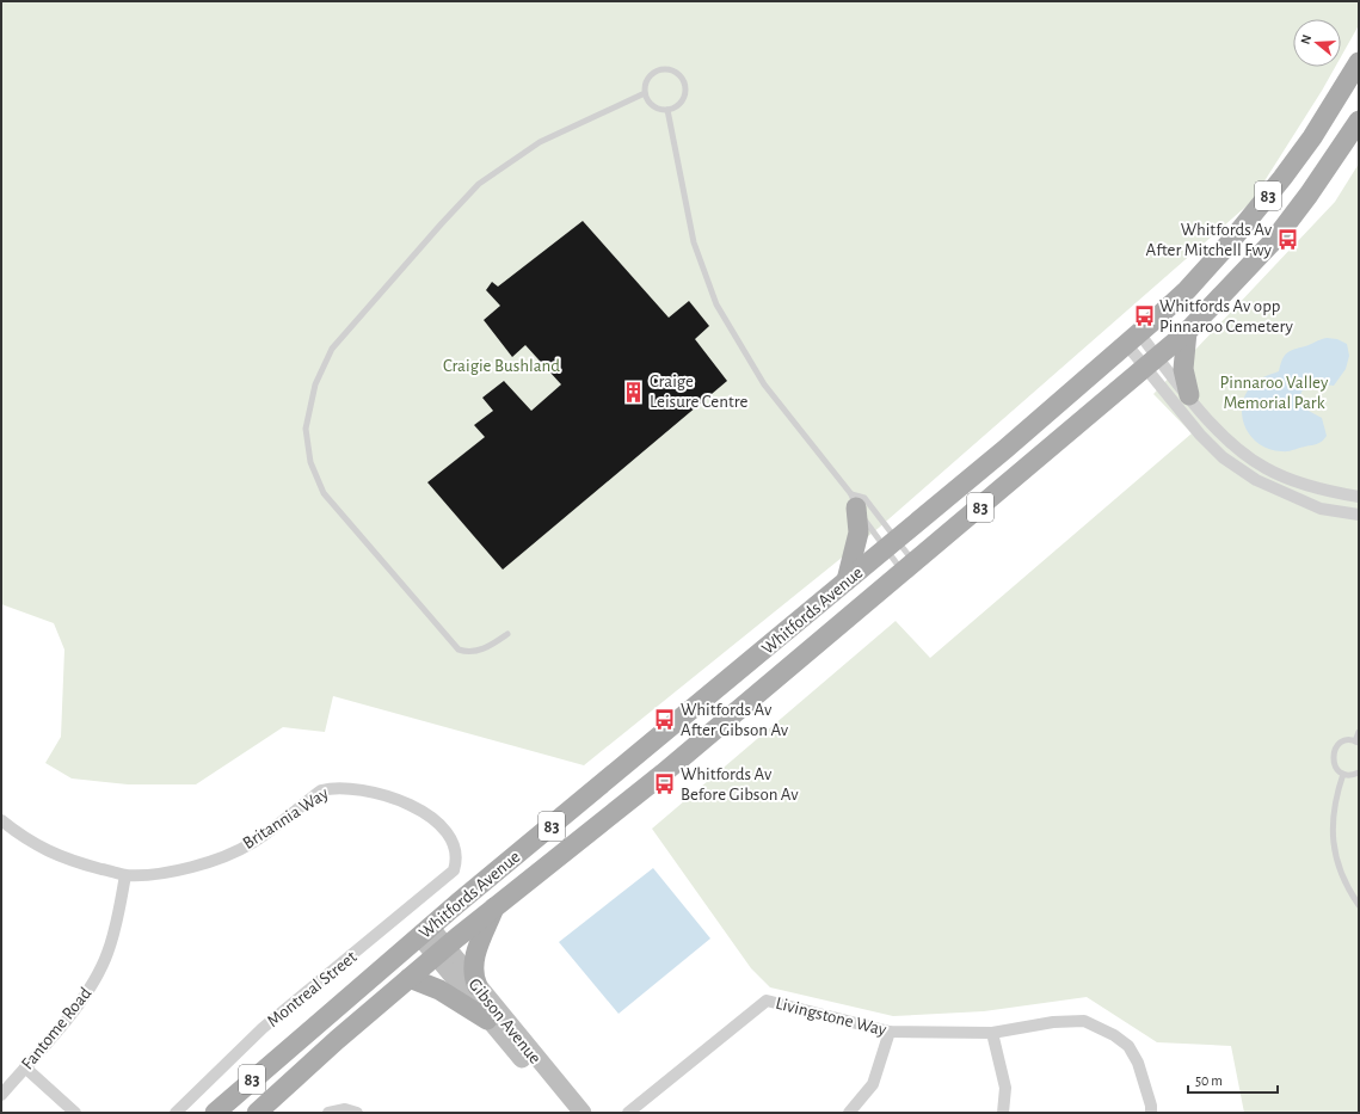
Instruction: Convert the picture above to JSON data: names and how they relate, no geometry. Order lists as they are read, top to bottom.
{
  "streets": {
    "main road": ["83", "Whitfords Avenue", "Gibson Avenue"],
    "street": [
      "Britannia Way",
      "Montreal Street",
      "Livingstone Way",
      "Fantome Road"
    ]
  },
  "crossings": [
    ["Whitfords Avenue", "Gibson Avenue"],
    ["Britannia Way", "Montreal Street"],
    ["Britannia Way", "Fantome Road"]
  ],
  "parks": ["Craigie Bushland", "Pinnaroo Valley Memorial Park"],
  "places": {
    "bus stop": [
      "Whitfords Av After Mitchell Fwy",
      "Whitfords Av opp Pinnaroo Cemetery",
      "Whitfords Av After Gibson Av",
      "Whitfords Av Before Gibson Av"
    ],
    "building": ["Craige Leisure Centre"]
  },
  "scale_bar": "50 m",
  "north": "left"
}
